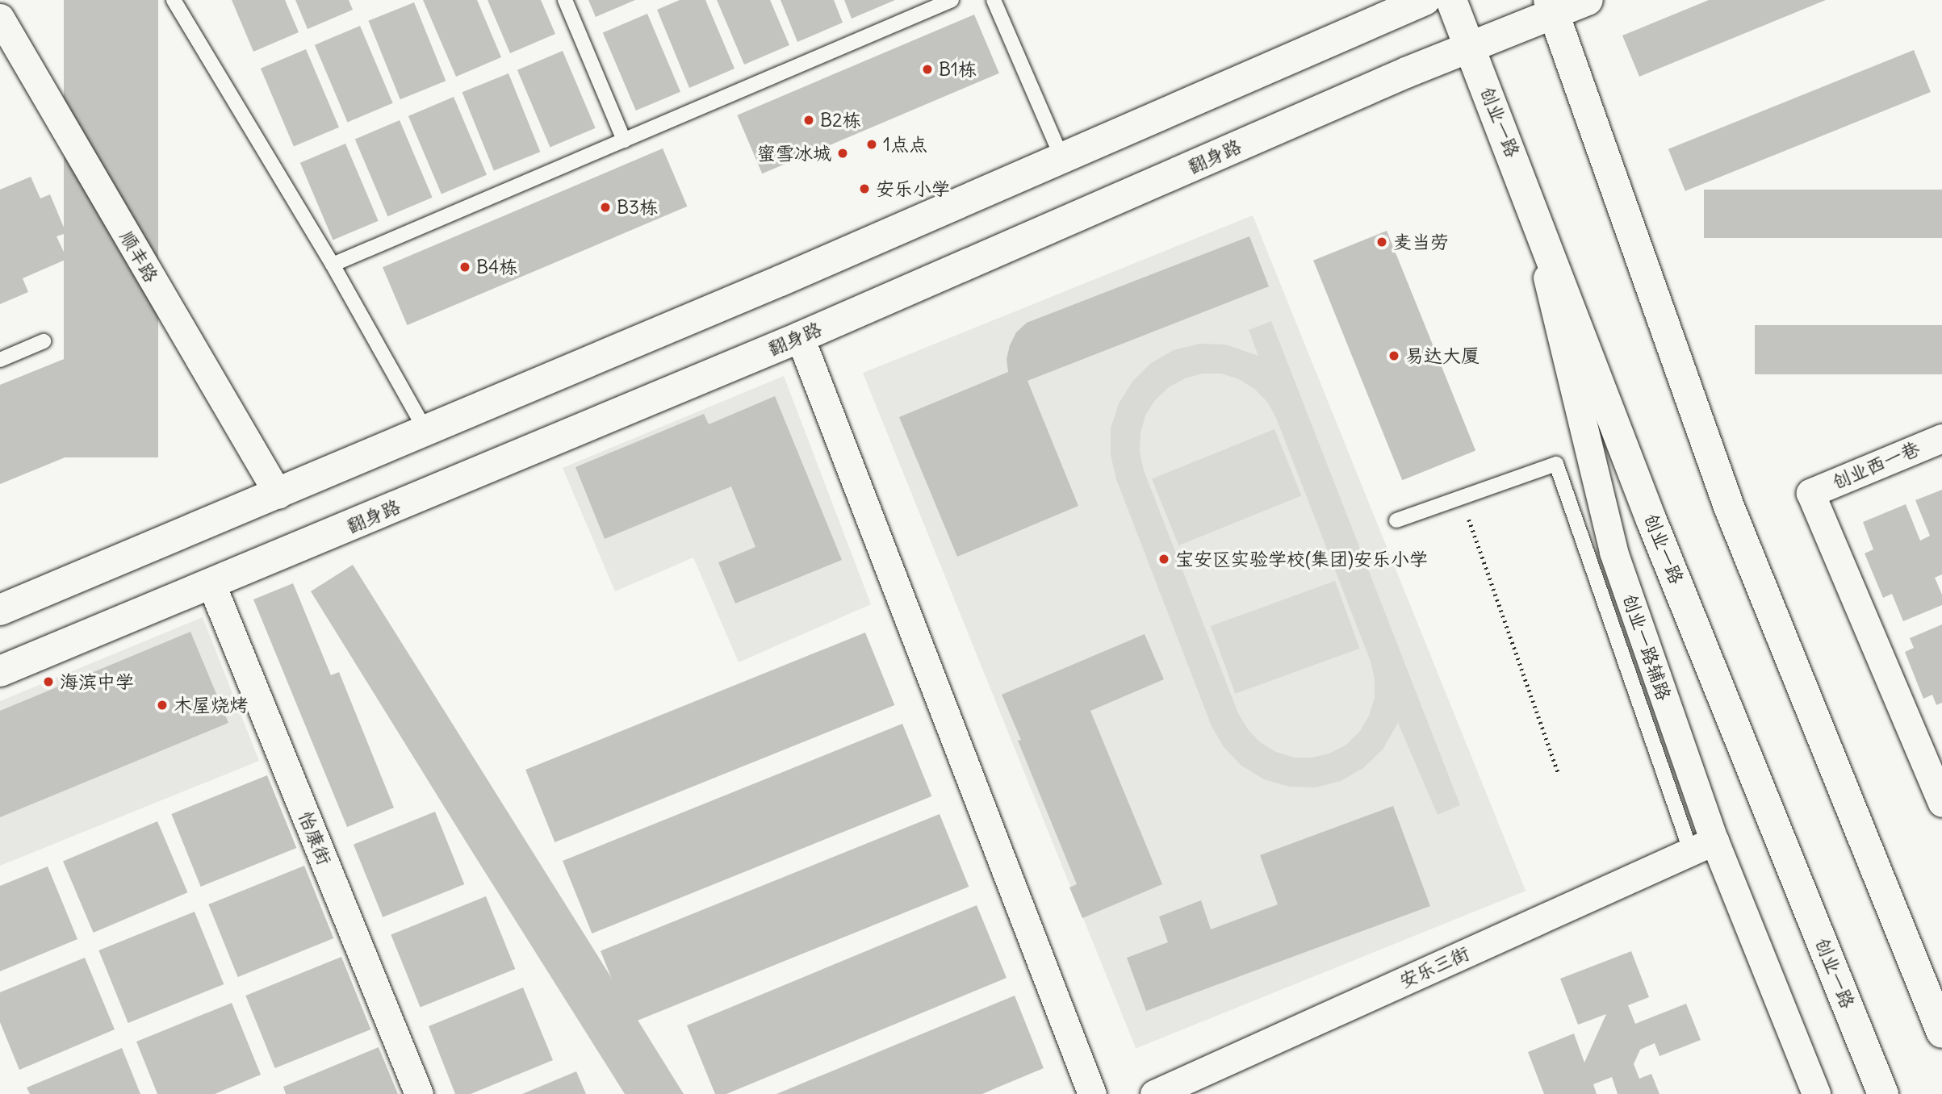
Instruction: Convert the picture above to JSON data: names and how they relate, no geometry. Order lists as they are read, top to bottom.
{
  "streets": {
    "main road": ["创业一路", "翻身路"],
    "street": [
      "顺丰路",
      "创业西一巷",
      "创业一路辅路",
      "怡康街",
      "安乐三街"
    ]
  },
  "crossings": [
    ["创业一路", "翻身路"],
    ["创业一路", "创业一路辅路"],
    ["翻身路", "怡康街"],
    ["创业一路辅路", "安乐三街"]
  ],
  "places": [
    "B1栋",
    "B2栋",
    "1点点",
    "蜜雪冰城",
    "安乐小学",
    "B3栋",
    "麦当劳",
    "B4栋",
    "易达大厦",
    "宝安区实验学校(集团)安乐小学",
    "海滨中学",
    "木屋烧烤"
  ]
}
